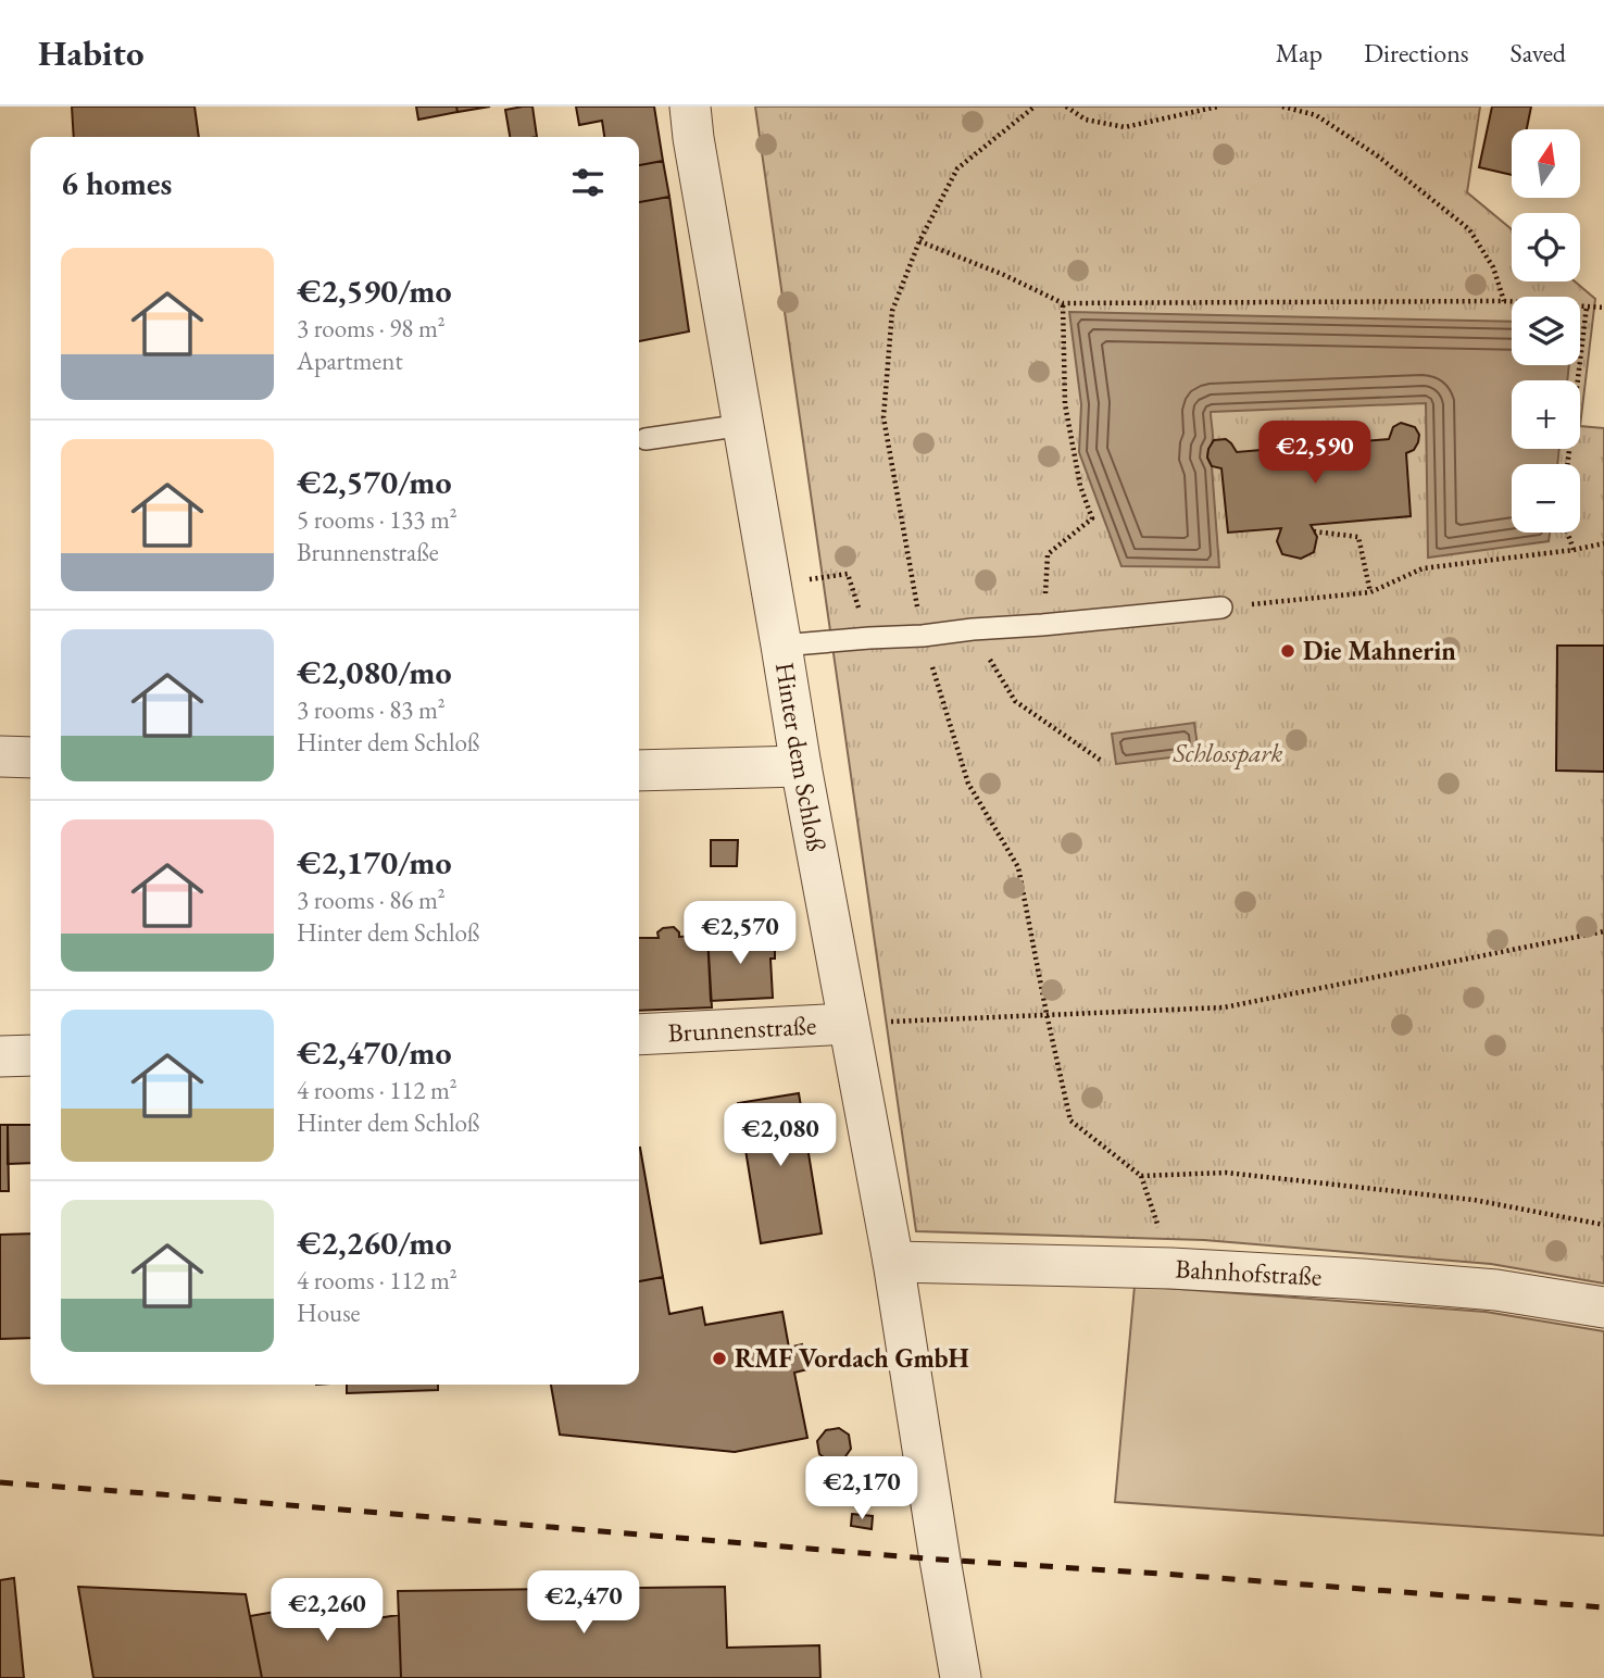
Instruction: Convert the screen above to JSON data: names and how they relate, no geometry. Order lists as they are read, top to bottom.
{
  "streets": {
    "street": ["Hinter dem Schloß", "Brunnenstraße", "Bahnhofstraße"]
  },
  "crossings": [
    ["Hinter dem Schloß", "Brunnenstraße"],
    ["Hinter dem Schloß", "Bahnhofstraße"]
  ],
  "parks": ["Schlosspark"],
  "places": ["Die Mahnerin", "RMF Vordach GmbH"],
  "north": "top",
  "page": {
    "header": "Habito",
    "nav": ["Map", "Directions", "Saved"],
    "map_buttons": ["+", "−"],
    "heading": "6 homes",
    "list": [
      {
        "name": "€2,590/mo",
        "note": "3 rooms · 98 m² · Apartment"
      },
      {
        "name": "€2,570/mo",
        "note": "5 rooms · 133 m² · Brunnenstraße"
      },
      {
        "name": "€2,080/mo",
        "note": "3 rooms · 83 m² · Hinter dem Schloß"
      },
      {
        "name": "€2,170/mo",
        "note": "3 rooms · 86 m² · Hinter dem Schloß"
      },
      {
        "name": "€2,470/mo",
        "note": "4 rooms · 112 m² · Hinter dem Schloß"
      },
      {
        "name": "€2,260/mo",
        "note": "4 rooms · 112 m² · House"
      }
    ],
    "price": [
      "€2,590",
      "€2,570",
      "€2,080",
      "€2,170",
      "€2,470",
      "€2,260"
    ]
  }
}
